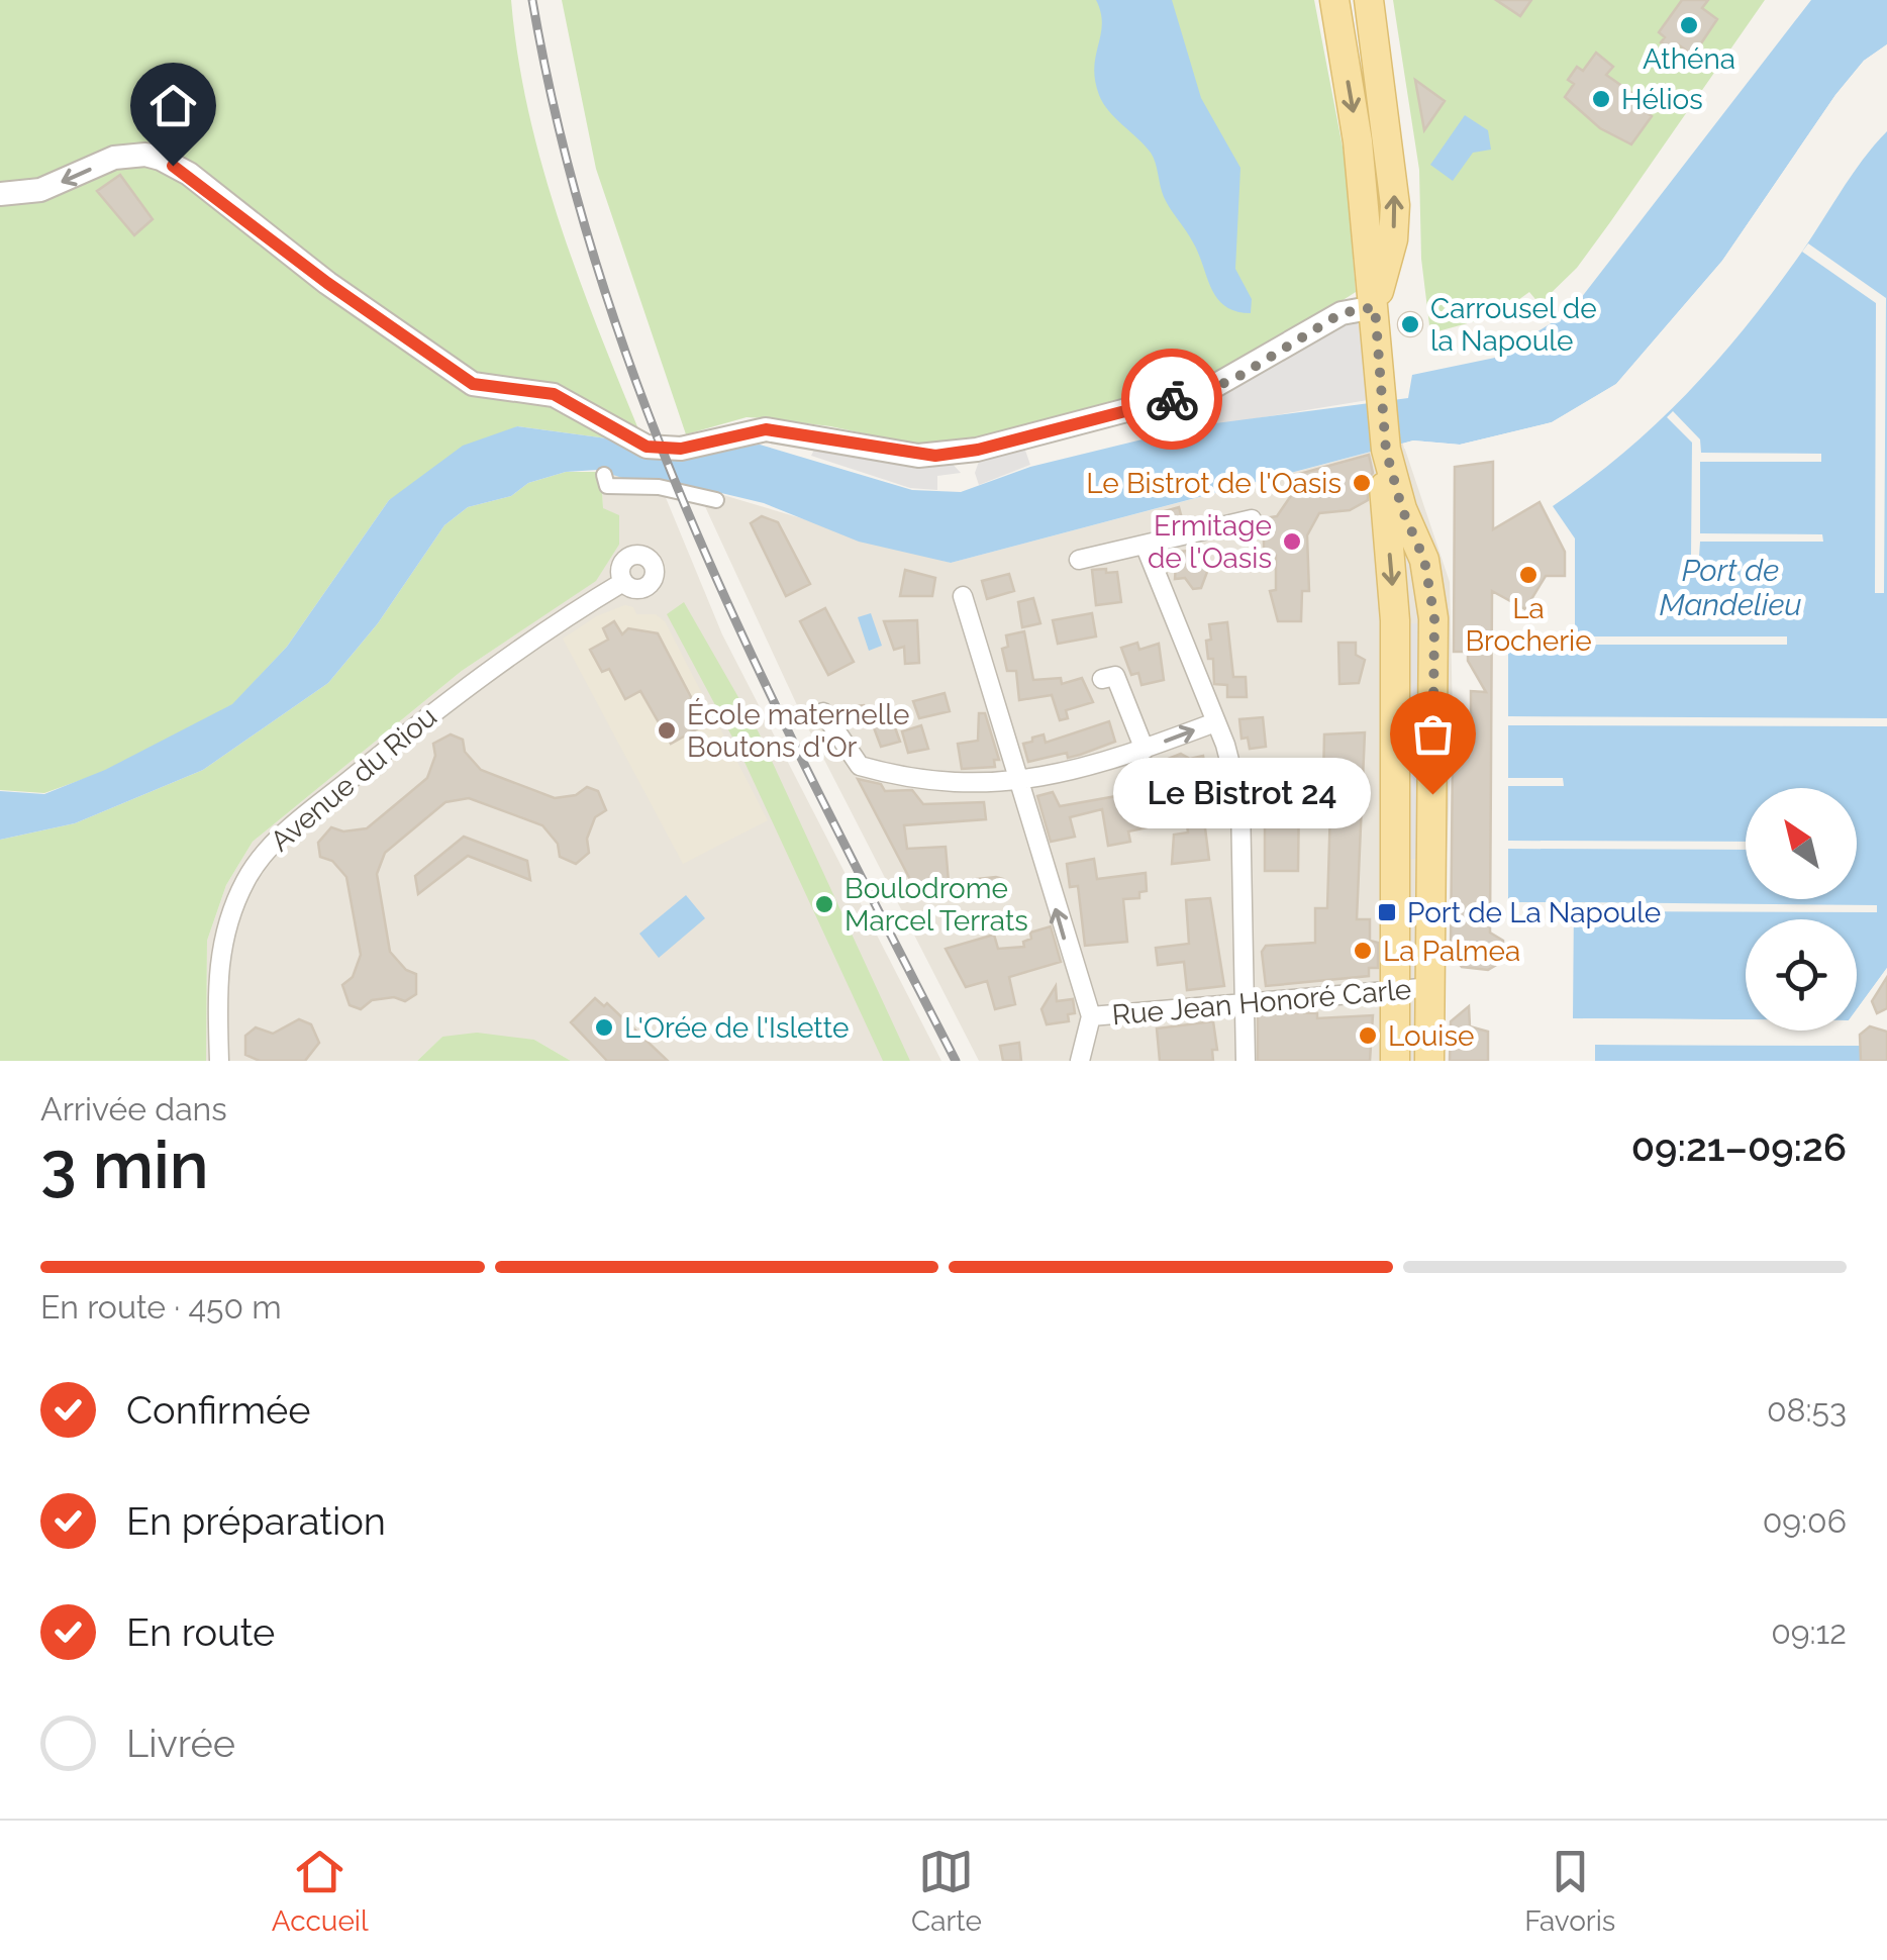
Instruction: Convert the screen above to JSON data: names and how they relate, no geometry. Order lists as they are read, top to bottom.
{
  "streets": {
    "street": ["Avenue du Riou", "Rue Jean Honoré Carle"]
  },
  "water": ["Port de Mandelieu"],
  "places": {
    "other": [
      "Athéna",
      "Hélios",
      "Carrousel de la Napoule",
      "Le Bistrot de l'Oasis",
      "Ermitage de l'Oasis",
      "La Brocherie",
      "École maternelle Boutons d'Or",
      "Le Bistrot 24",
      "Boulodrome Marcel Terrats",
      "La Palmea",
      "L'Orée de l'Islette",
      "Louise"
    ],
    "transit": ["Port de La Napoule"]
  },
  "north": "top left",
  "page": {
    "bubble": "Le Bistrot 24",
    "heading": ["3 min", "Arrivée dans", "09:21–09:26"],
    "bar": "En route · 450 m",
    "list": [
      ["Confirmée", "08:53"],
      ["En préparation", "09:06"],
      ["En route", "09:12"],
      "Livrée"
    ],
    "tabs": ["Accueil", "Carte", "Favoris"]
  }
}
